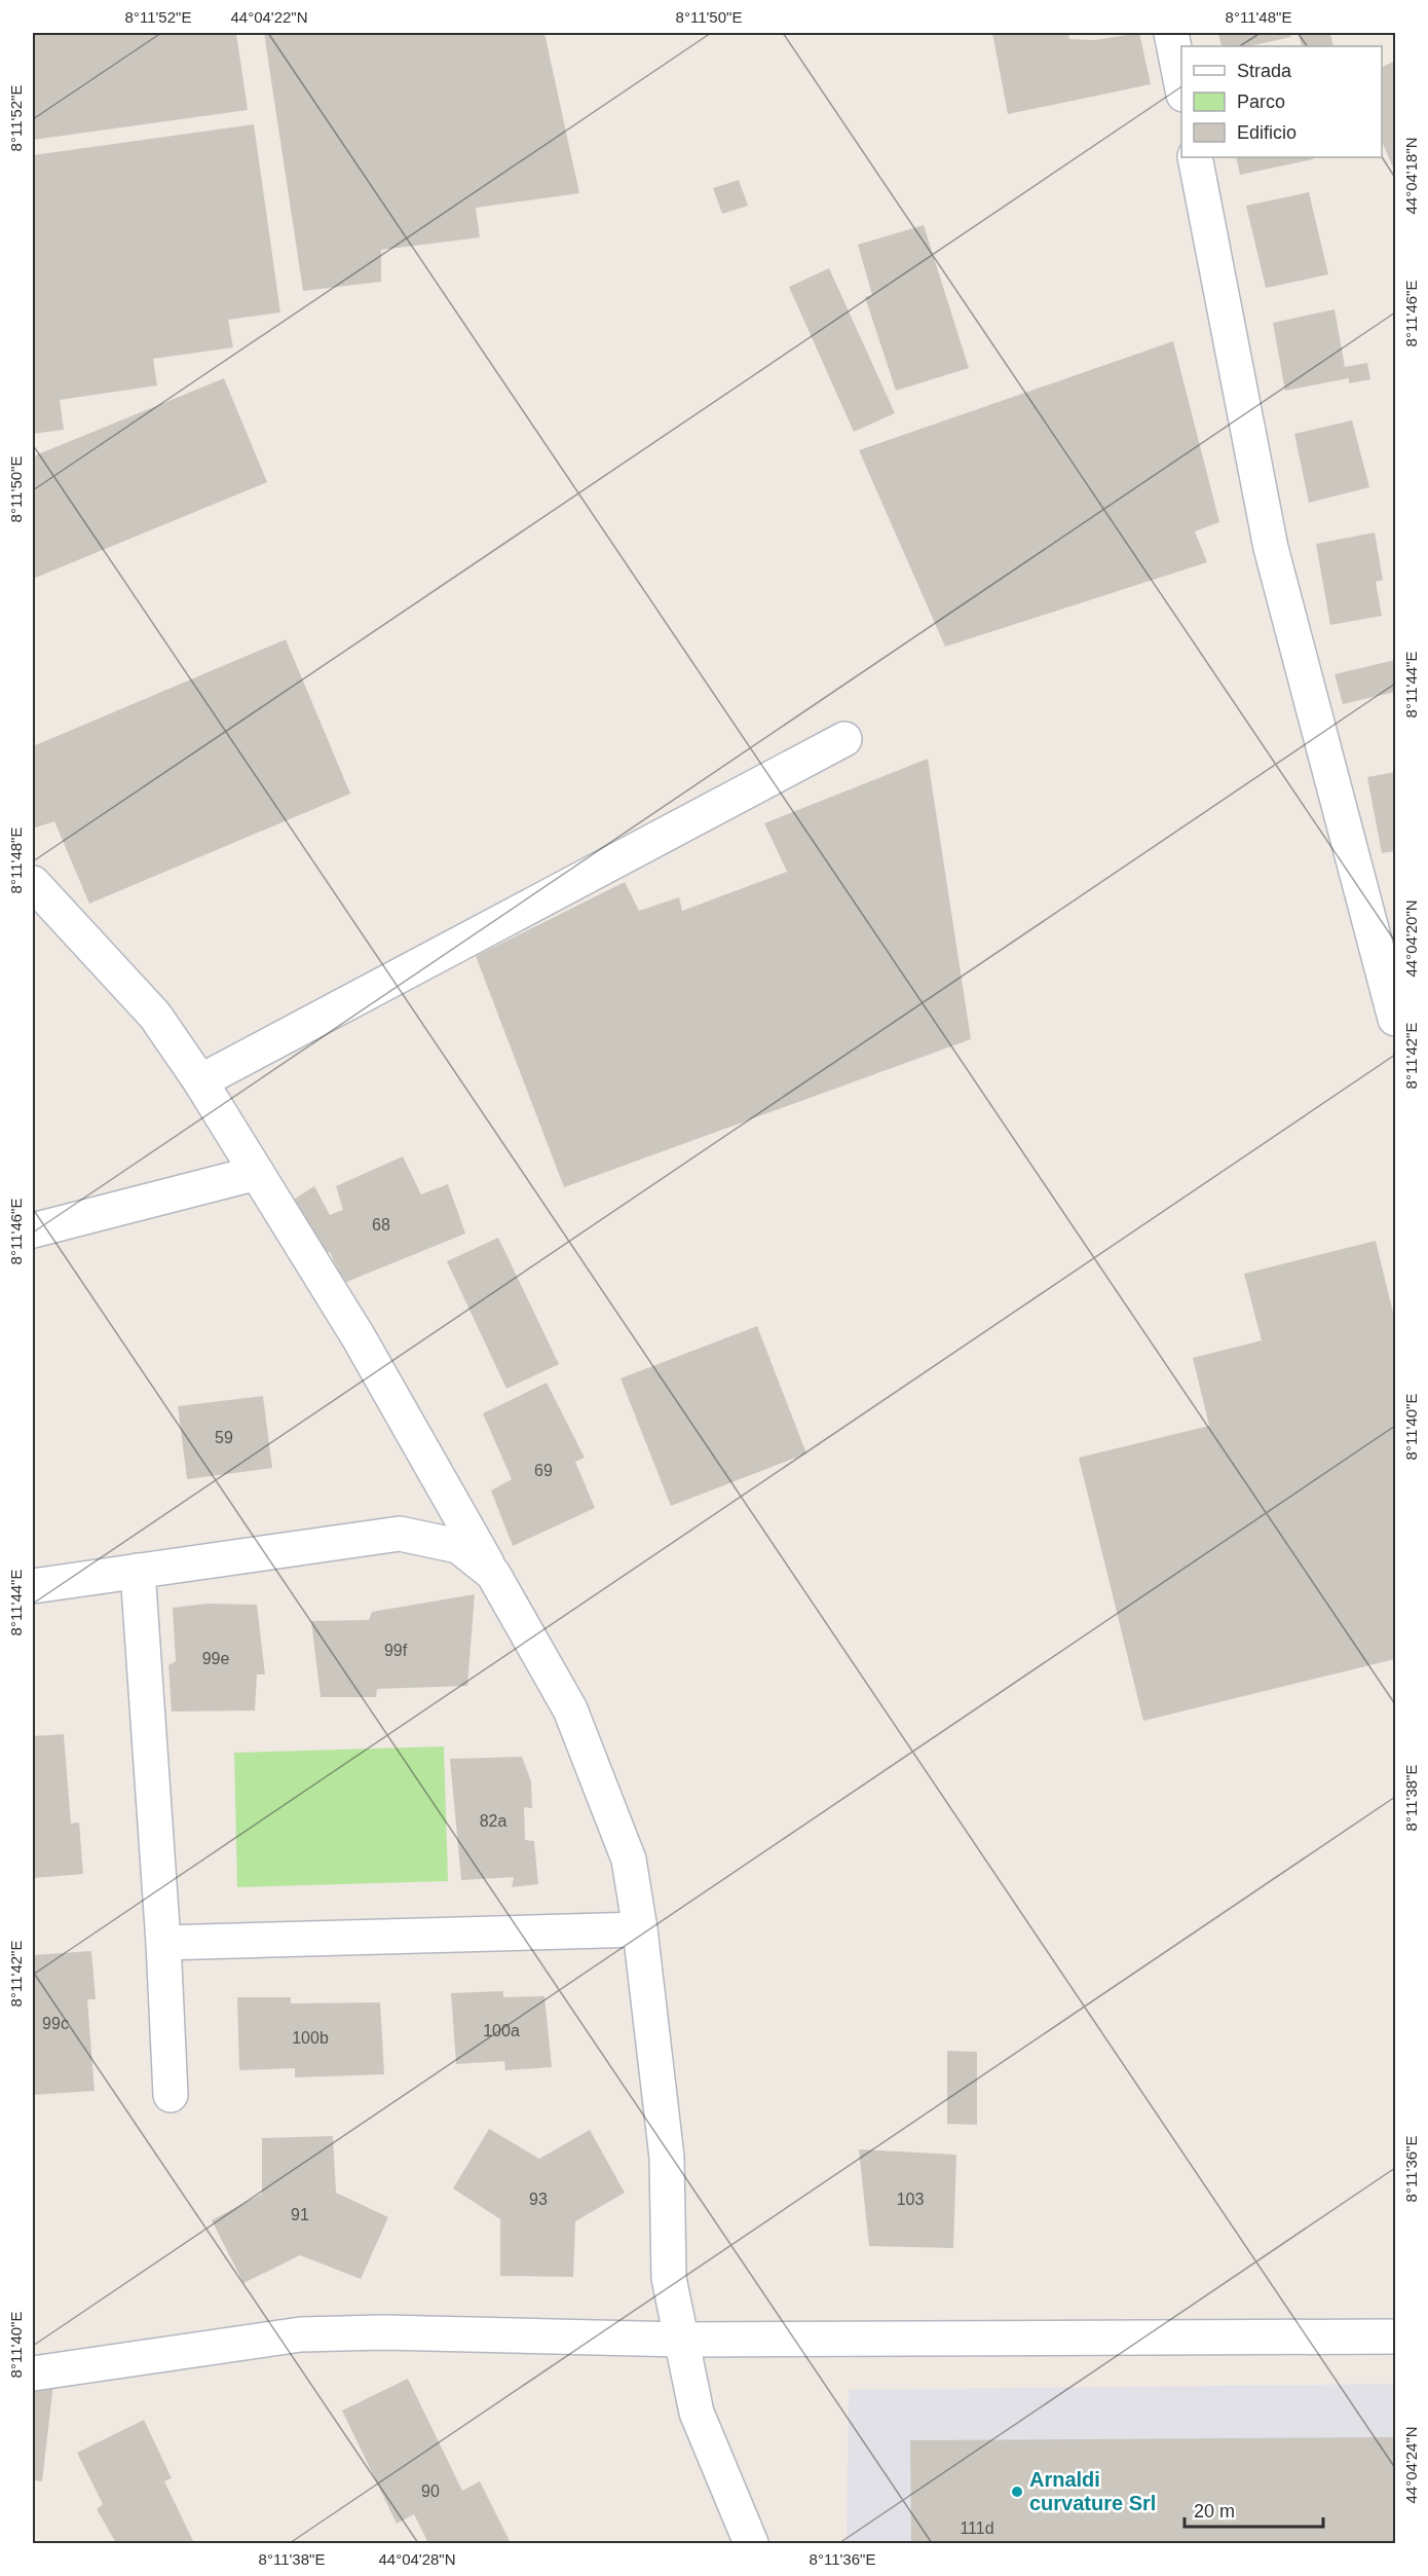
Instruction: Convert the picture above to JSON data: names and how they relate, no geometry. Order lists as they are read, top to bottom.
{
  "places": ["Arnaldi curvature Srl"],
  "house_numbers": [
    "68",
    "59",
    "69",
    "99f",
    "99e",
    "82a",
    "99c",
    "100a",
    "100b",
    "93",
    "103",
    "91",
    "90",
    "111d"
  ],
  "legend": ["Strada", "Parco", "Edificio"],
  "scale_bar": "20 m",
  "coordinates": [
    "8°11'52\"E",
    "44°04'22\"N",
    "8°11'50\"E",
    "8°11'48\"E",
    "44°04'18\"N",
    "8°11'46\"E",
    "8°11'44\"E",
    "44°04'20\"N",
    "8°11'42\"E",
    "8°11'40\"E",
    "8°11'38\"E",
    "8°11'36\"E",
    "44°04'24\"N",
    "44°04'28\"N"
  ]
}
